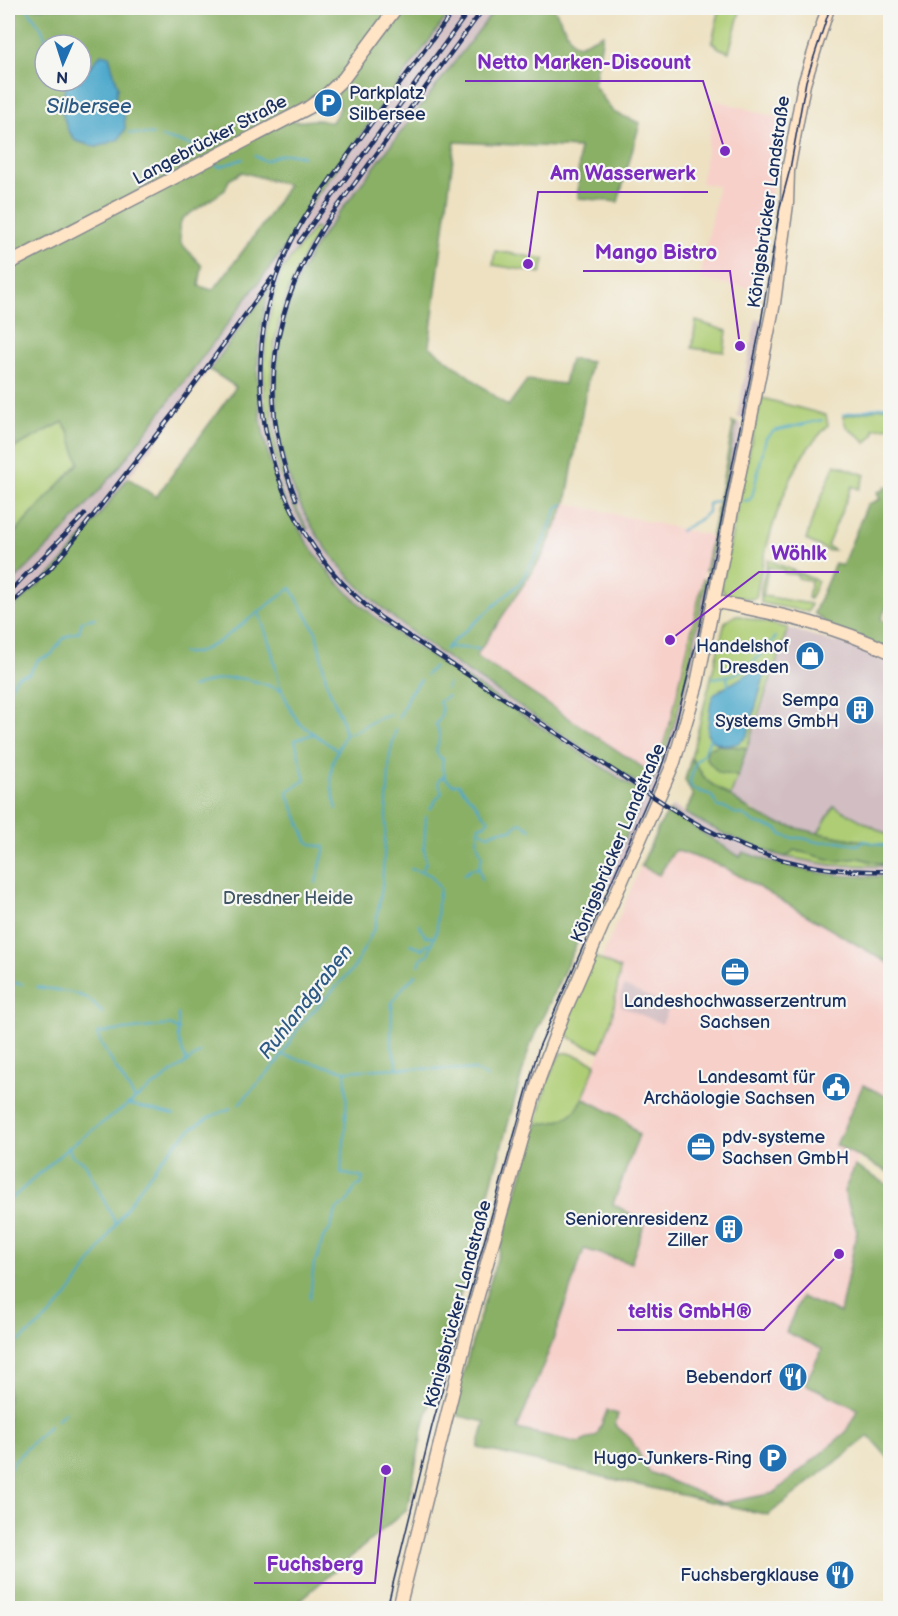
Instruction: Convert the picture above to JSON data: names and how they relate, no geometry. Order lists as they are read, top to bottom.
{
  "streets": {
    "main road": ["Langebrücker Straße", "Königsbrücker Landstraße"]
  },
  "water": ["Silbersee", "Ruhlandgraben"],
  "parks": ["Dresdner Heide"],
  "places": {
    "parking": ["Parkplatz Silbersee", "Hugo-Junkers-Ring"],
    "other": [
      "Netto Marken-Discount",
      "Am Wasserwerk",
      "Mango Bistro",
      "Wöhlk",
      "teltis GmbH®",
      "Fuchsberg"
    ],
    "shop": ["Handelshof Dresden"],
    "building": ["Sempa Systems GmbH", "Seniorenresidenz Ziller"],
    "office": ["Landeshochwasserzentrum Sachsen", "pdv-systeme Sachsen GmbH"],
    "public building": ["Landesamt für Archäologie Sachsen"],
    "restaurant": ["Bebendorf", "Fuchsbergklause"]
  },
  "north": "bottom"
}
